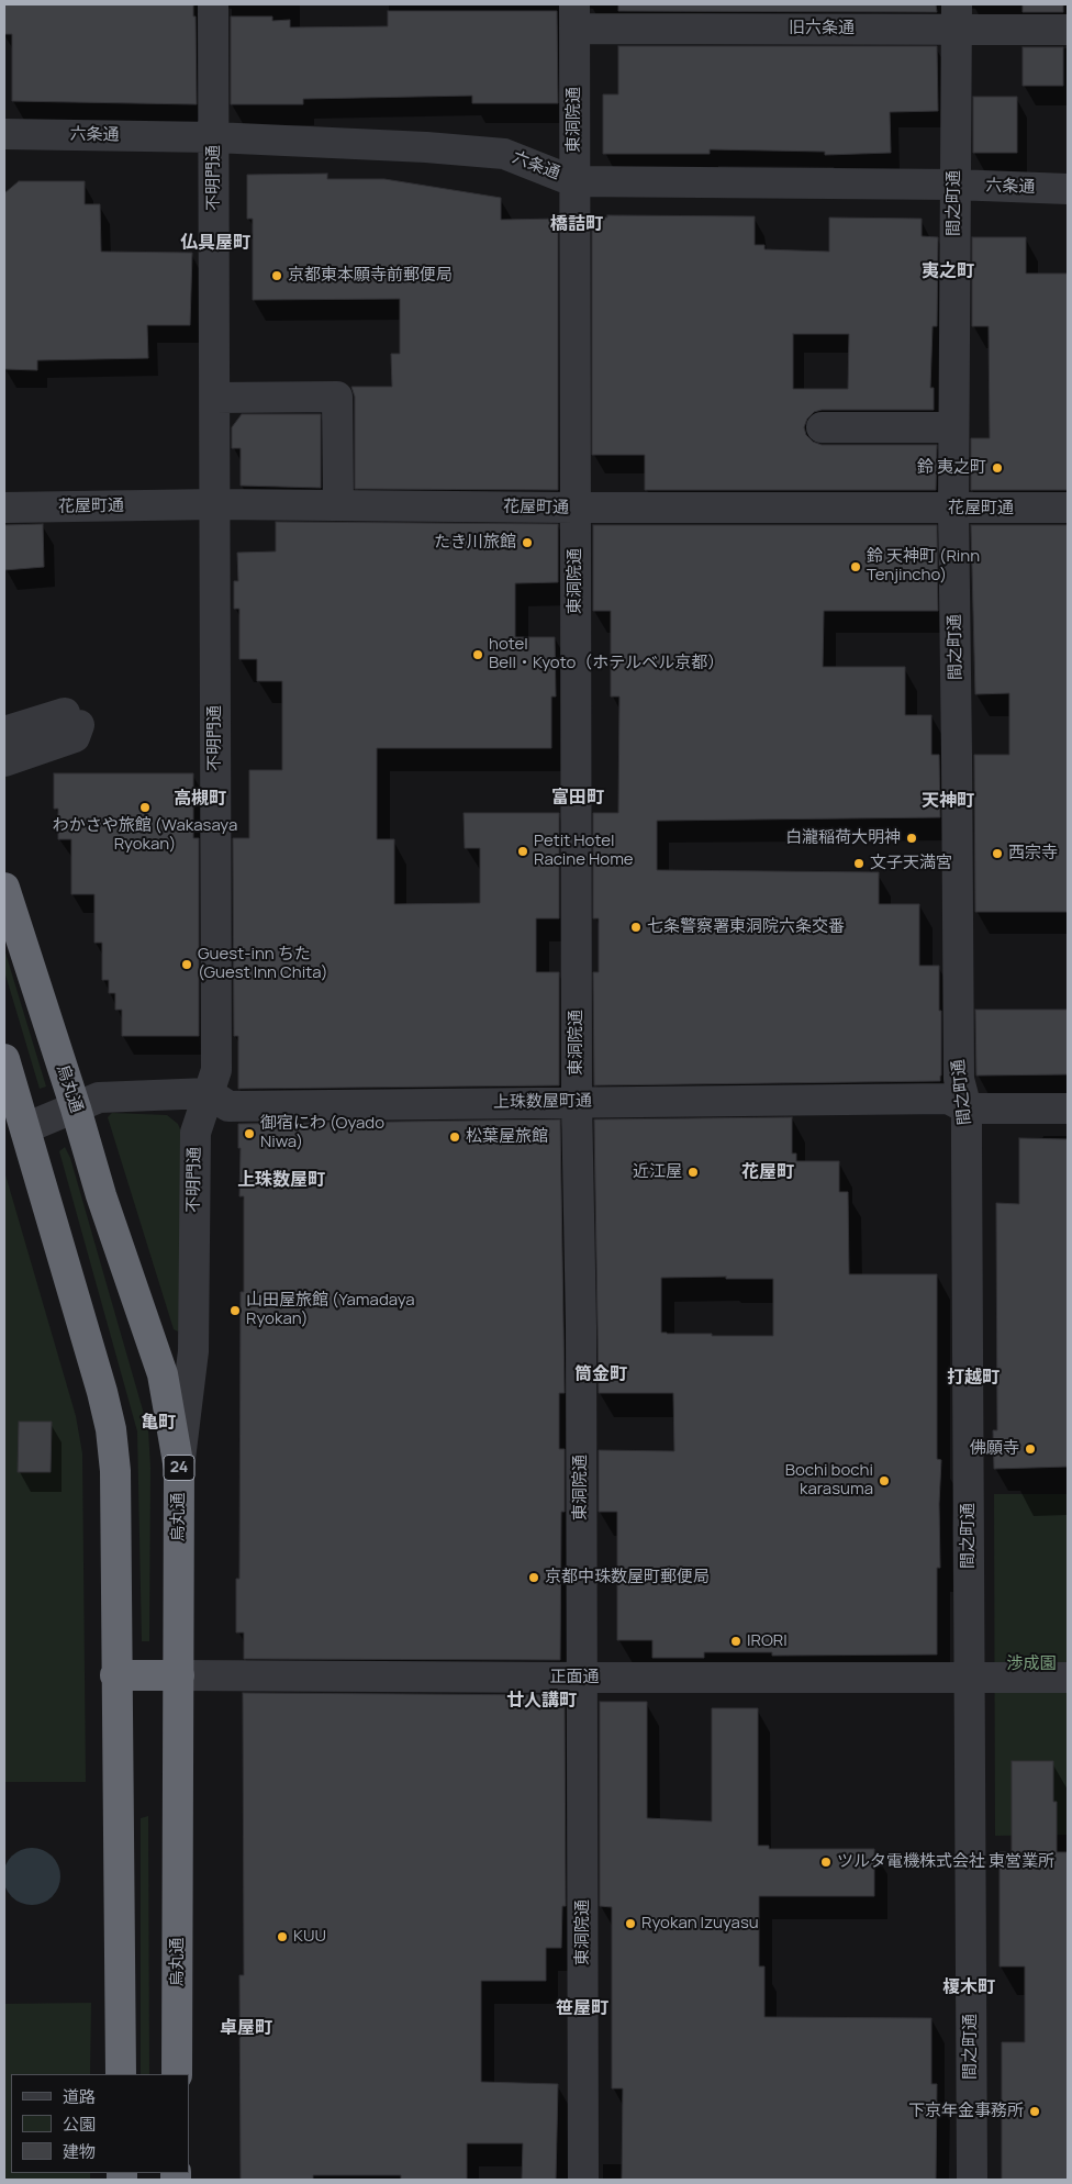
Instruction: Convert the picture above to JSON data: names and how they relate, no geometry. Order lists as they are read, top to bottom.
{
  "streets": {
    "highway": ["烏丸通", "24"],
    "street": [
      "旧六条通",
      "東洞院通",
      "六条通",
      "不明門通",
      "間之町通",
      "花屋町通",
      "上珠数屋町通",
      "正面通"
    ]
  },
  "crossings": [
    ["旧六条通", "東洞院通"],
    ["旧六条通", "間之町通"],
    ["東洞院通", "六条通"],
    ["東洞院通", "花屋町通"],
    ["東洞院通", "上珠数屋町通"],
    ["東洞院通", "正面通"],
    ["六条通", "不明門通"],
    ["六条通", "間之町通"],
    ["不明門通", "花屋町通"],
    ["不明門通", "烏丸通"],
    ["不明門通", "上珠数屋町通"],
    ["間之町通", "花屋町通"],
    ["間之町通", "上珠数屋町通"],
    ["間之町通", "正面通"],
    ["烏丸通", "正面通"]
  ],
  "districts": [
    "橋詰町",
    "仏具屋町",
    "夷之町",
    "富田町",
    "高槻町",
    "天神町",
    "花屋町",
    "上珠数屋町",
    "筒金町",
    "打越町",
    "亀町",
    "廿人講町",
    "榎木町",
    "笹屋町",
    "卓屋町"
  ],
  "parks": ["渉成園"],
  "places": [
    "京都東本願寺前郵便局",
    "鈴 夷之町",
    "たき川旅館",
    "鈴 天神町 (Rinn Tenjincho)",
    "hotel Bell・Kyoto（ホテルベル京都）",
    "わかさや旅館 (Wakasaya Ryokan)",
    "白瀧稲荷大明神",
    "Petit Hotel Racine Home",
    "西宗寺",
    "文子天満宮",
    "七条警察署東洞院六条交番",
    "Guest-inn ちた (Guest Inn Chita)",
    "御宿にわ (Oyado Niwa)",
    "松葉屋旅館",
    "近江屋",
    "山田屋旅館 (Yamadaya Ryokan)",
    "佛願寺",
    "Bochi bochi karasuma",
    "京都中珠数屋町郵便局",
    "IRORI",
    "ツルタ電機株式会社 東営業所",
    "Ryokan Izuyasu",
    "KUU",
    "下京年金事務所"
  ],
  "legend": ["道路", "公園", "建物"]
}
